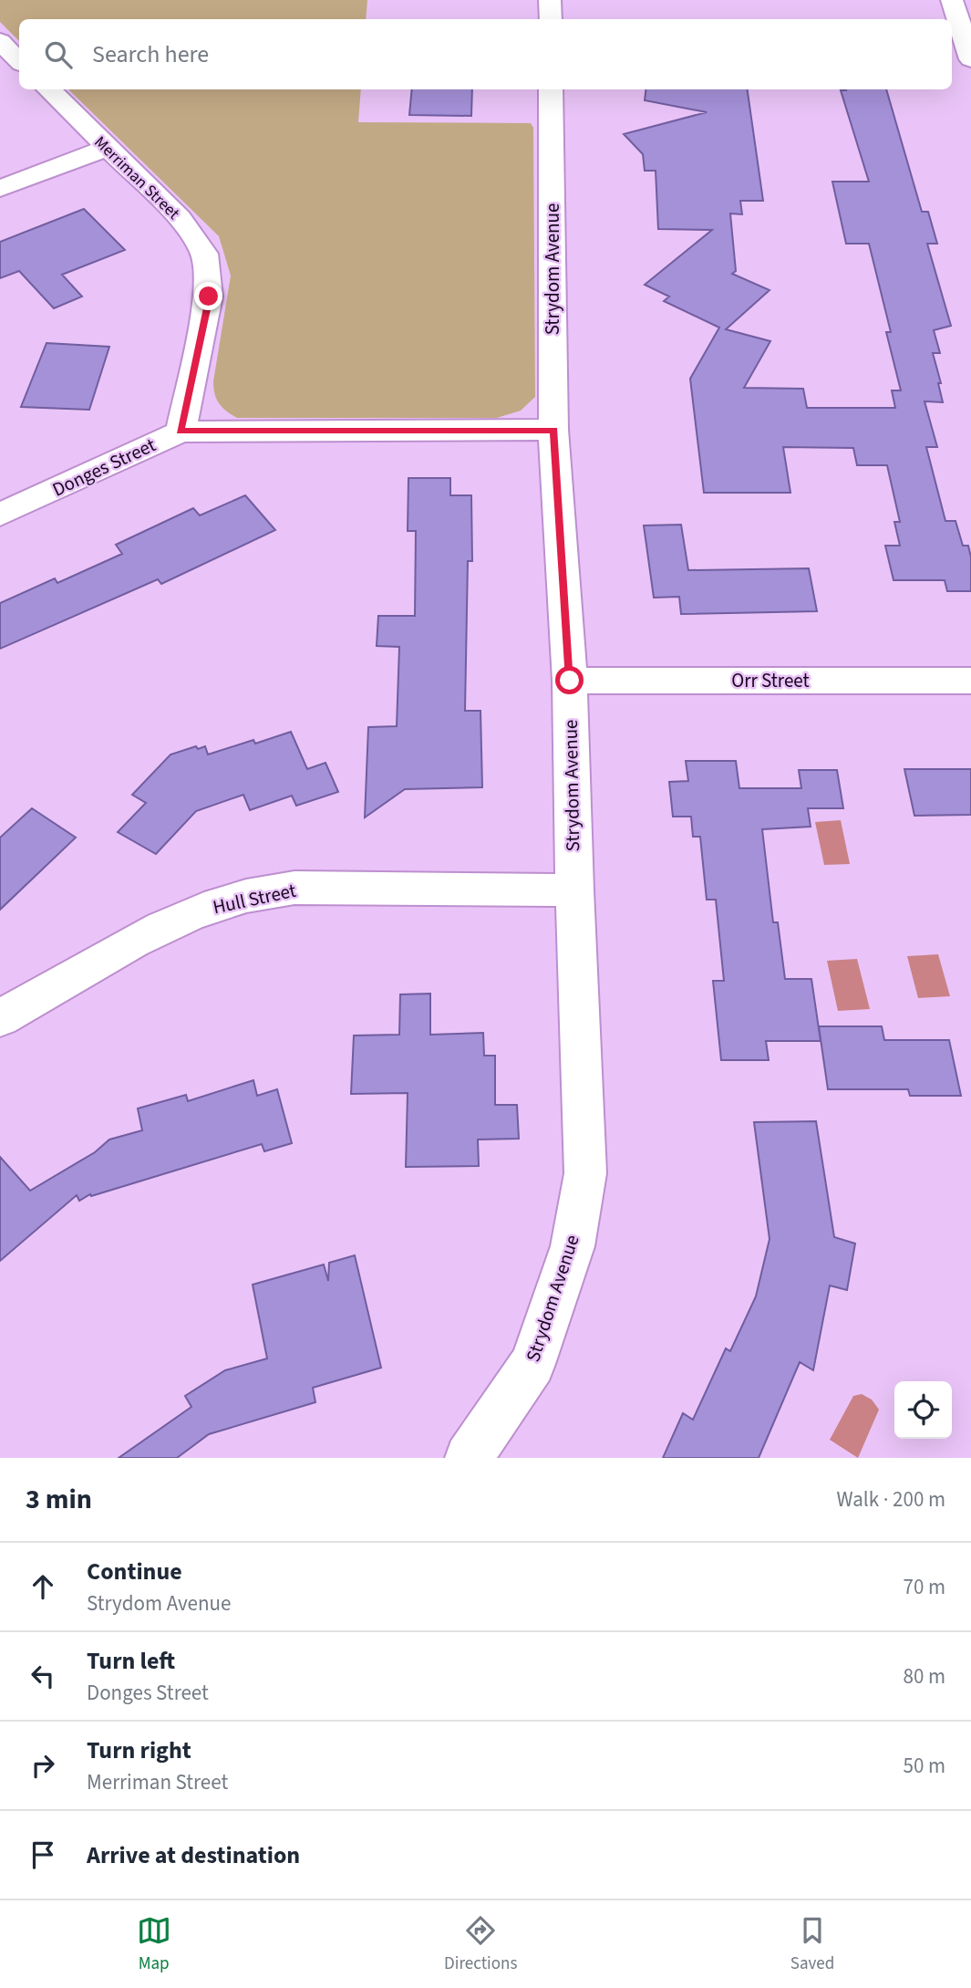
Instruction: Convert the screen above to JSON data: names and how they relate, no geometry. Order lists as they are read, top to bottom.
{
  "streets": {
    "street": [
      "Merriman Street",
      "Strydom Avenue",
      "Donges Street",
      "Orr Street",
      "Hull Street"
    ]
  },
  "crossings": [
    ["Merriman Street", "Donges Street"],
    ["Strydom Avenue", "Donges Street"],
    ["Strydom Avenue", "Orr Street"],
    ["Strydom Avenue", "Hull Street"]
  ],
  "page": {
    "search": "Search here",
    "heading": ["3 min", "Walk · 200 m"],
    "list": [
      ["Continue", "Strydom Avenue", "70 m"],
      ["Turn left", "Donges Street", "80 m"],
      ["Turn right", "Merriman Street", "50 m"],
      "Arrive at destination"
    ],
    "nav": ["Map", "Directions", "Saved"]
  }
}
